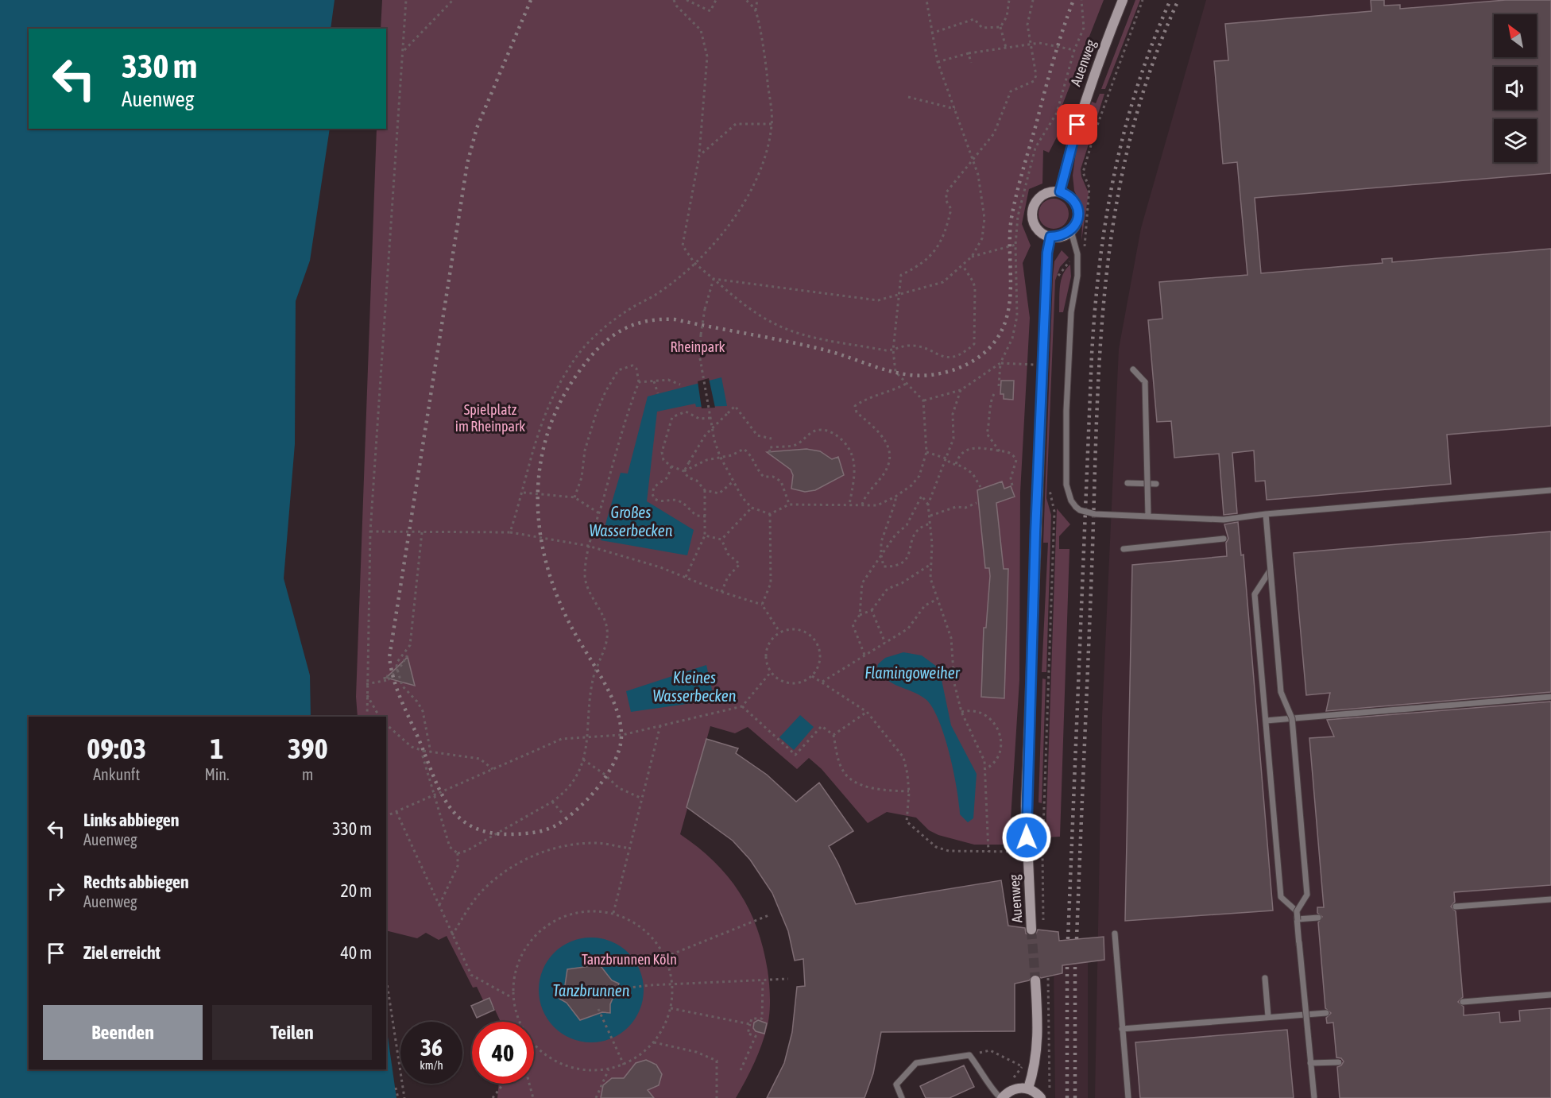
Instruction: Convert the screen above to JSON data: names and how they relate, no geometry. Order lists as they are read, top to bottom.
{
  "streets": {
    "street": ["Auenweg"]
  },
  "water": [
    "Großes Wasserbecken",
    "Flamingoweiher",
    "Kleines Wasserbecken",
    "Tanzbrunnen"
  ],
  "parks": ["Rheinpark", "Spielplatz im Rheinpark", "Tanzbrunnen Köln"],
  "north": "top left",
  "page": {
    "turn": ["330 m", "Auenweg"],
    "eta": [
      "09:03",
      "Ankunft",
      "1",
      "Min.",
      "390",
      "m"
    ],
    "list": [
      {
        "name": "Links abbiegen",
        "note": "Auenweg",
        "value": "330 m"
      },
      {
        "name": "Rechts abbiegen",
        "note": "Auenweg",
        "value": "20 m"
      },
      {
        "name": "Ziel erreicht",
        "value": "40 m"
      }
    ],
    "buttons": ["Beenden", "Teilen"],
    "speed": "36 km/h",
    "limit": "40"
  }
}
